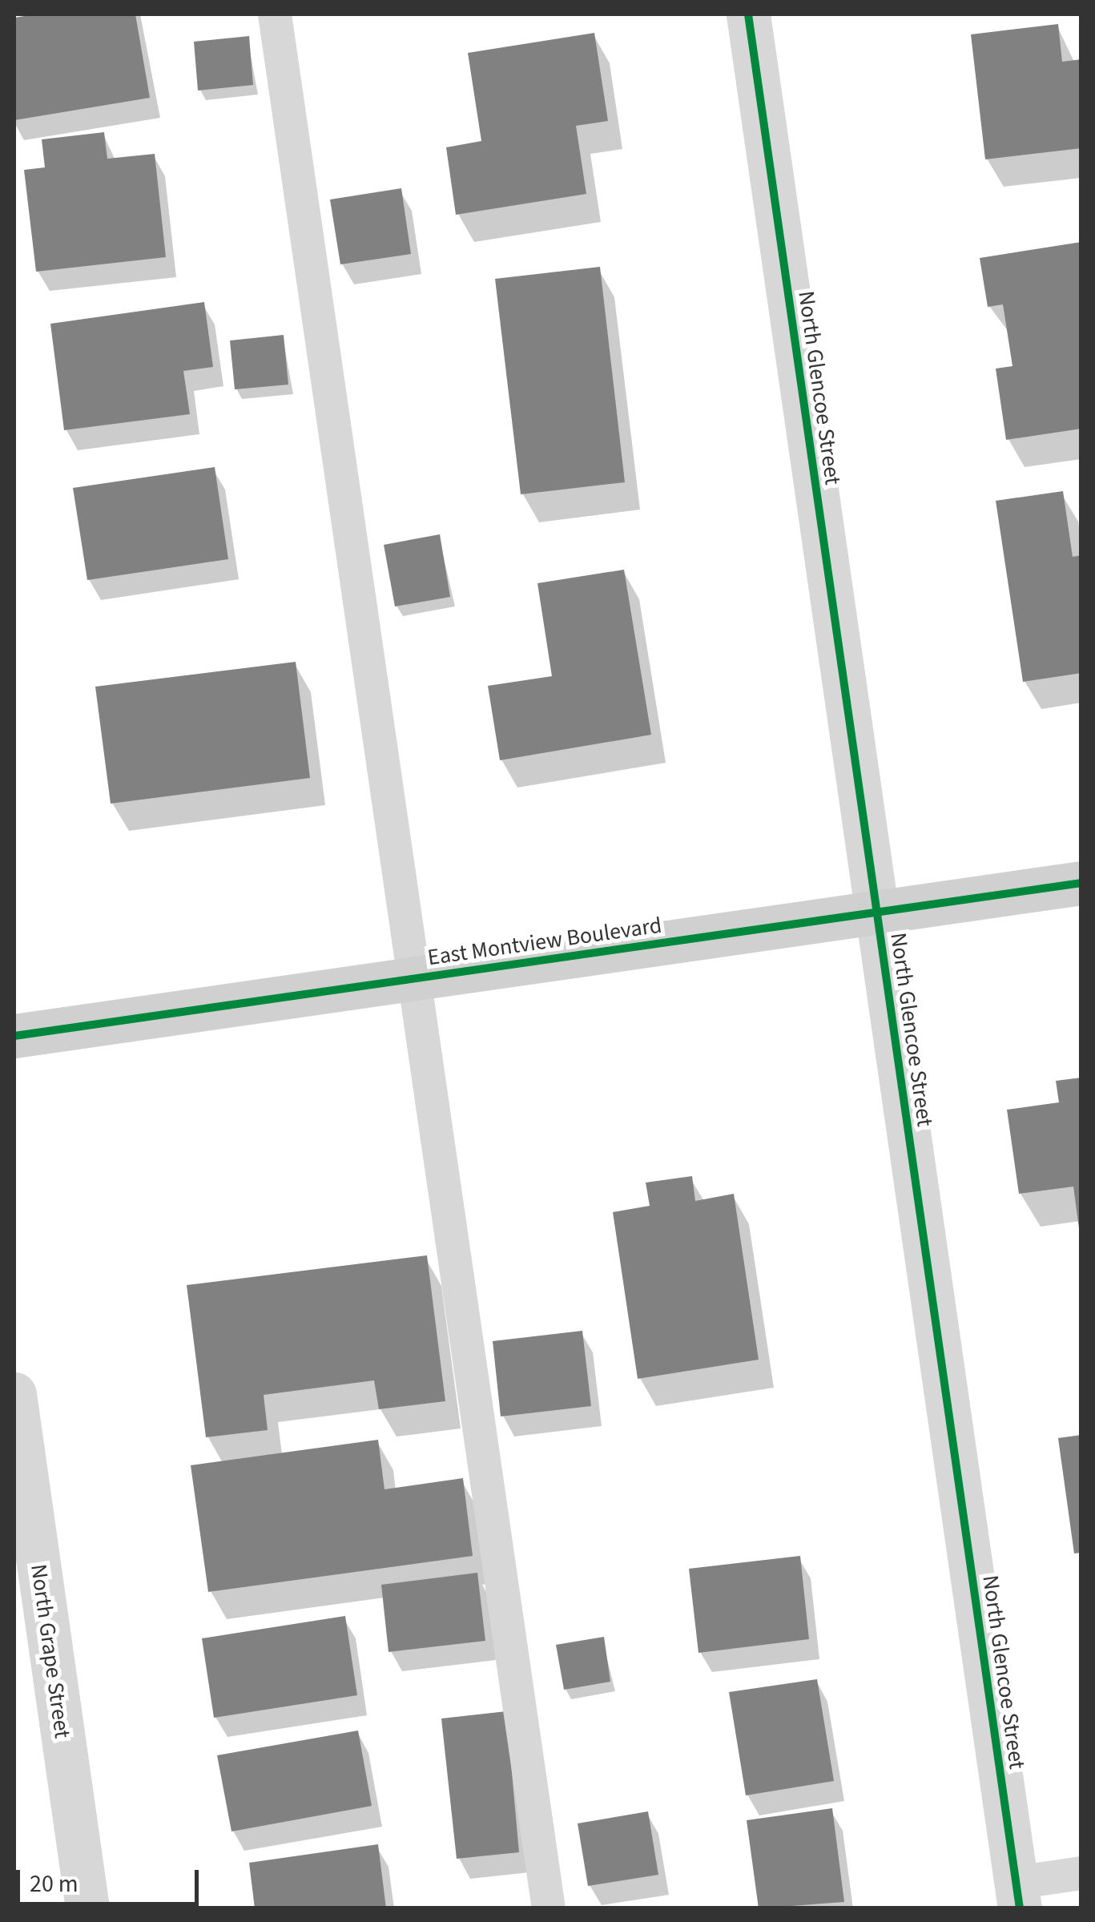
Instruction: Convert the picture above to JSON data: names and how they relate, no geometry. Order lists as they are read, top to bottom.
{
  "streets": {
    "street": ["North Glencoe Street", "East Montview Boulevard", "North Grape Street"]
  },
  "crossings": [
    ["North Glencoe Street", "East Montview Boulevard"]
  ],
  "scale_bar": "20 m"
}
